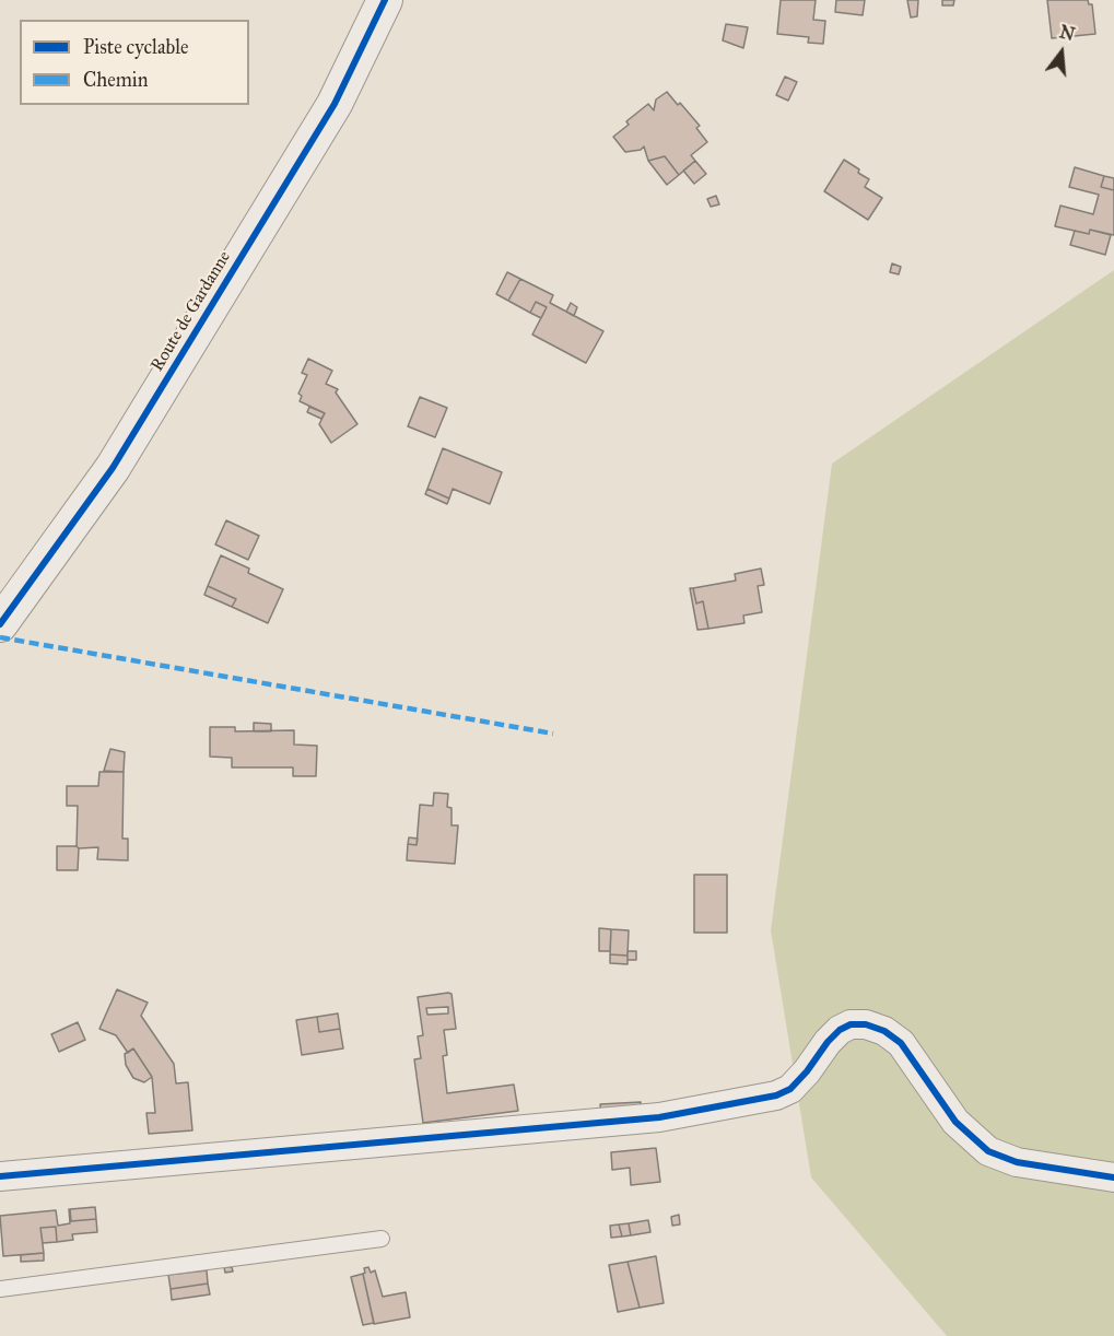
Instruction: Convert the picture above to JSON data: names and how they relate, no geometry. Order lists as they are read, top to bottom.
{
  "streets": {
    "street": ["Route de Gardanne"]
  },
  "legend": ["Piste cyclable", "Chemin"],
  "north": "top"
}
